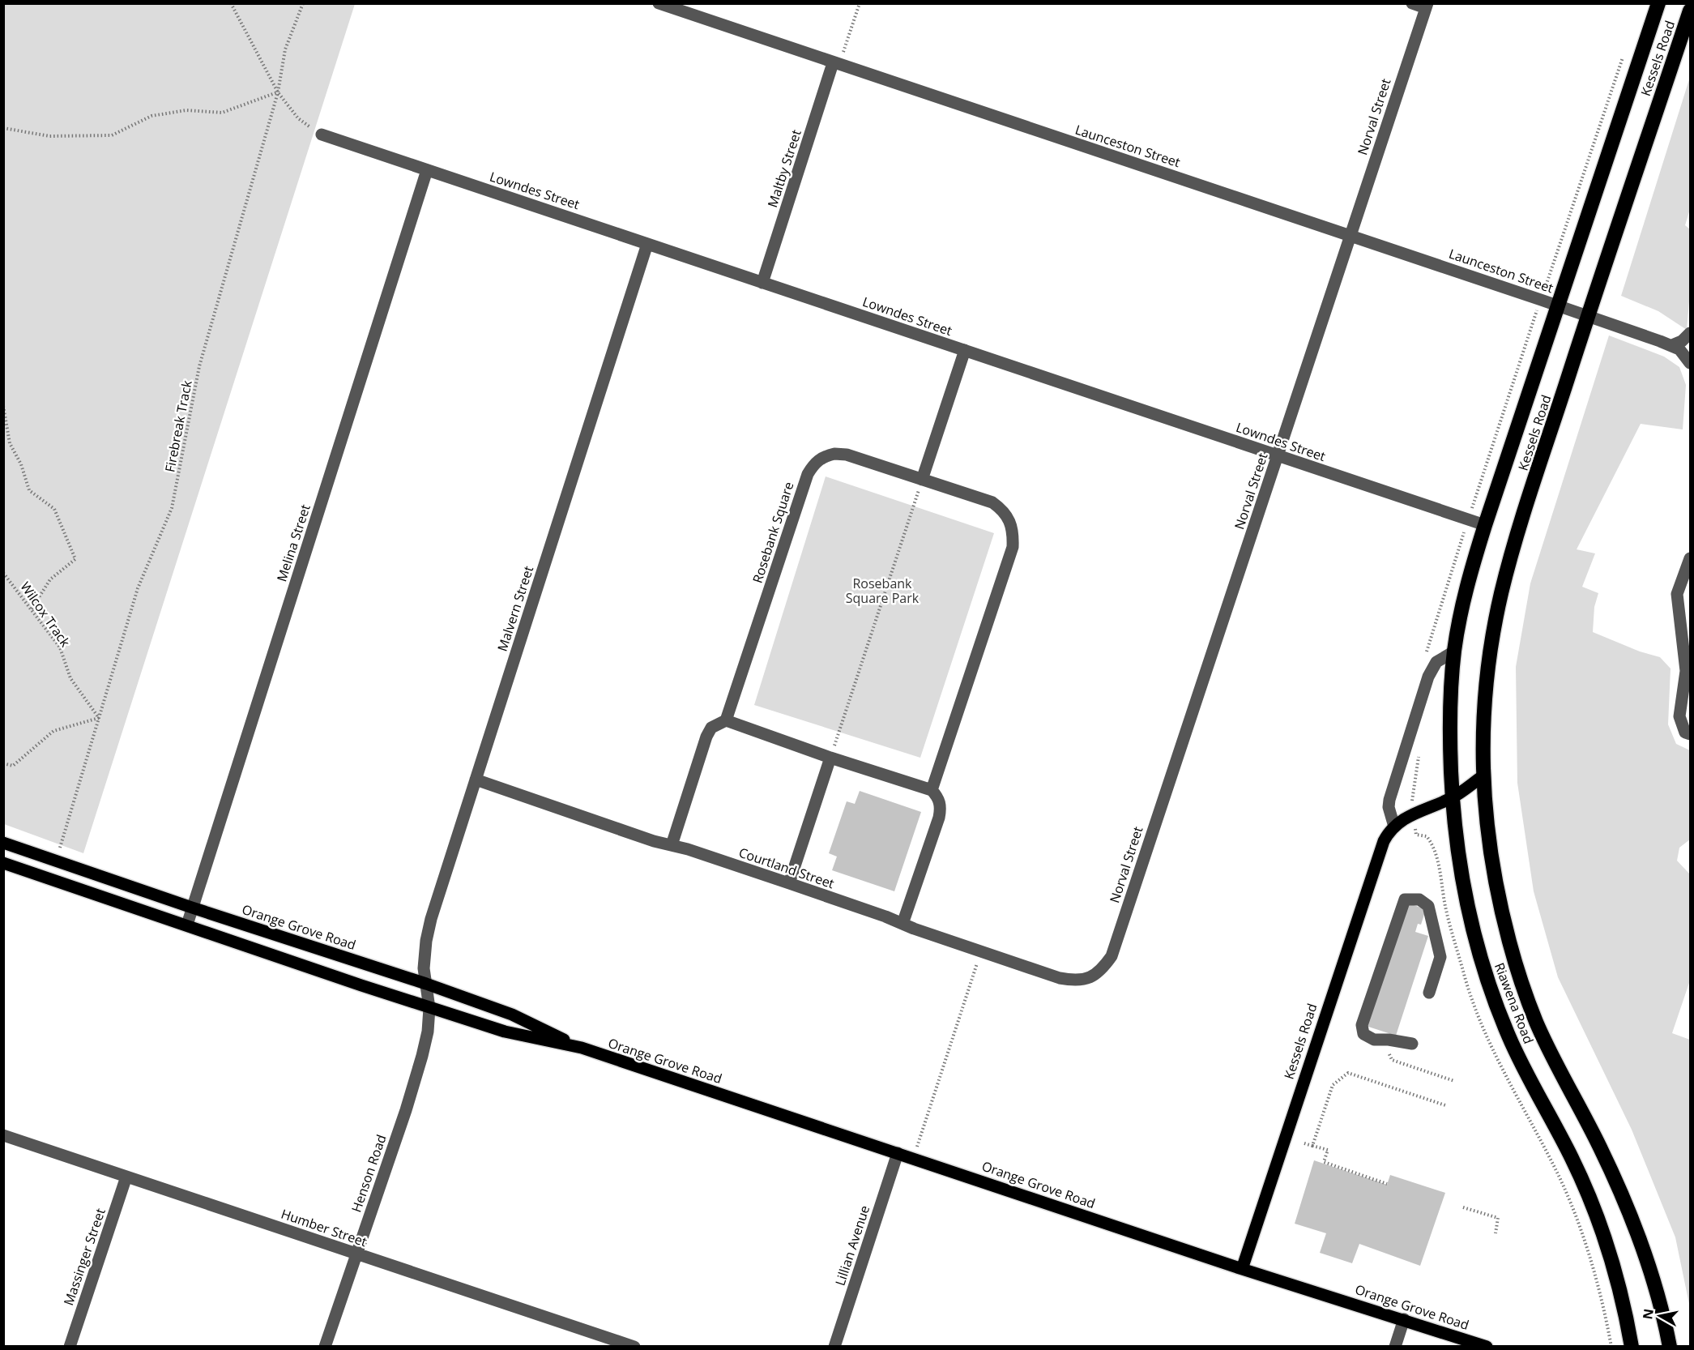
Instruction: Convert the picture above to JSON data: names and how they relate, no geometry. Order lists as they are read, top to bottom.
{
  "streets": {
    "highway": ["Kessels Road", "Riawena Road"],
    "main road": ["Orange Grove Road"],
    "street": [
      "Norval Street",
      "Launceston Street",
      "Maltby Street",
      "Lowndes Street",
      "Rosebank Square",
      "Melina Street",
      "Malvern Street",
      "Courtland Street",
      "Henson Road",
      "Humber Street",
      "Lillian Avenue",
      "Massinger Street"
    ],
    "path": ["Firebreak Track", "Wilcox Track"]
  },
  "crossings": [
    ["Kessels Road", "Launceston Street"],
    ["Kessels Road", "Lowndes Street"],
    ["Kessels Road", "Orange Grove Road"],
    ["Kessels Road", "Riawena Road"],
    ["Norval Street", "Launceston Street"],
    ["Norval Street", "Lowndes Street"],
    ["Norval Street", "Courtland Street"],
    ["Launceston Street", "Maltby Street"],
    ["Maltby Street", "Lowndes Street"],
    ["Lowndes Street", "Melina Street"],
    ["Lowndes Street", "Malvern Street"],
    ["Firebreak Track", "Wilcox Track"],
    ["Melina Street", "Orange Grove Road"],
    ["Malvern Street", "Courtland Street"],
    ["Malvern Street", "Orange Grove Road"],
    ["Malvern Street", "Henson Road"],
    ["Orange Grove Road", "Henson Road"],
    ["Orange Grove Road", "Lillian Avenue"],
    ["Henson Road", "Humber Street"],
    ["Humber Street", "Massinger Street"]
  ],
  "parks": ["Rosebank Square Park"],
  "north": "left"
}
